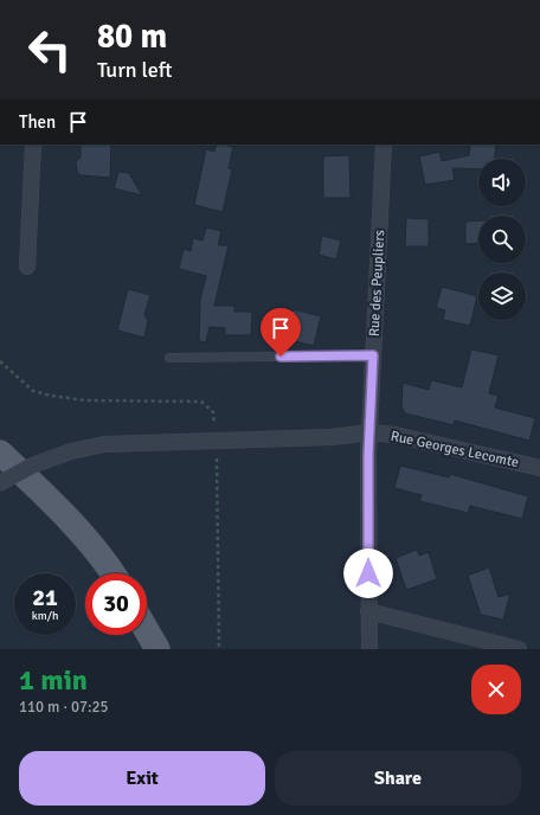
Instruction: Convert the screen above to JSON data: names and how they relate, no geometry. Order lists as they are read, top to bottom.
{
  "streets": {
    "street": ["Rue des Peupliers", "Rue Georges Lecomte"]
  },
  "crossings": [
    ["Rue des Peupliers", "Rue Georges Lecomte"]
  ],
  "page": {
    "turn": ["80 m", "Turn left"],
    "then": "Then",
    "speed": "21 km/h",
    "limit": "30",
    "heading": ["1 min", "110 m · 07:25"],
    "buttons": ["Exit", "Share"]
  }
}
